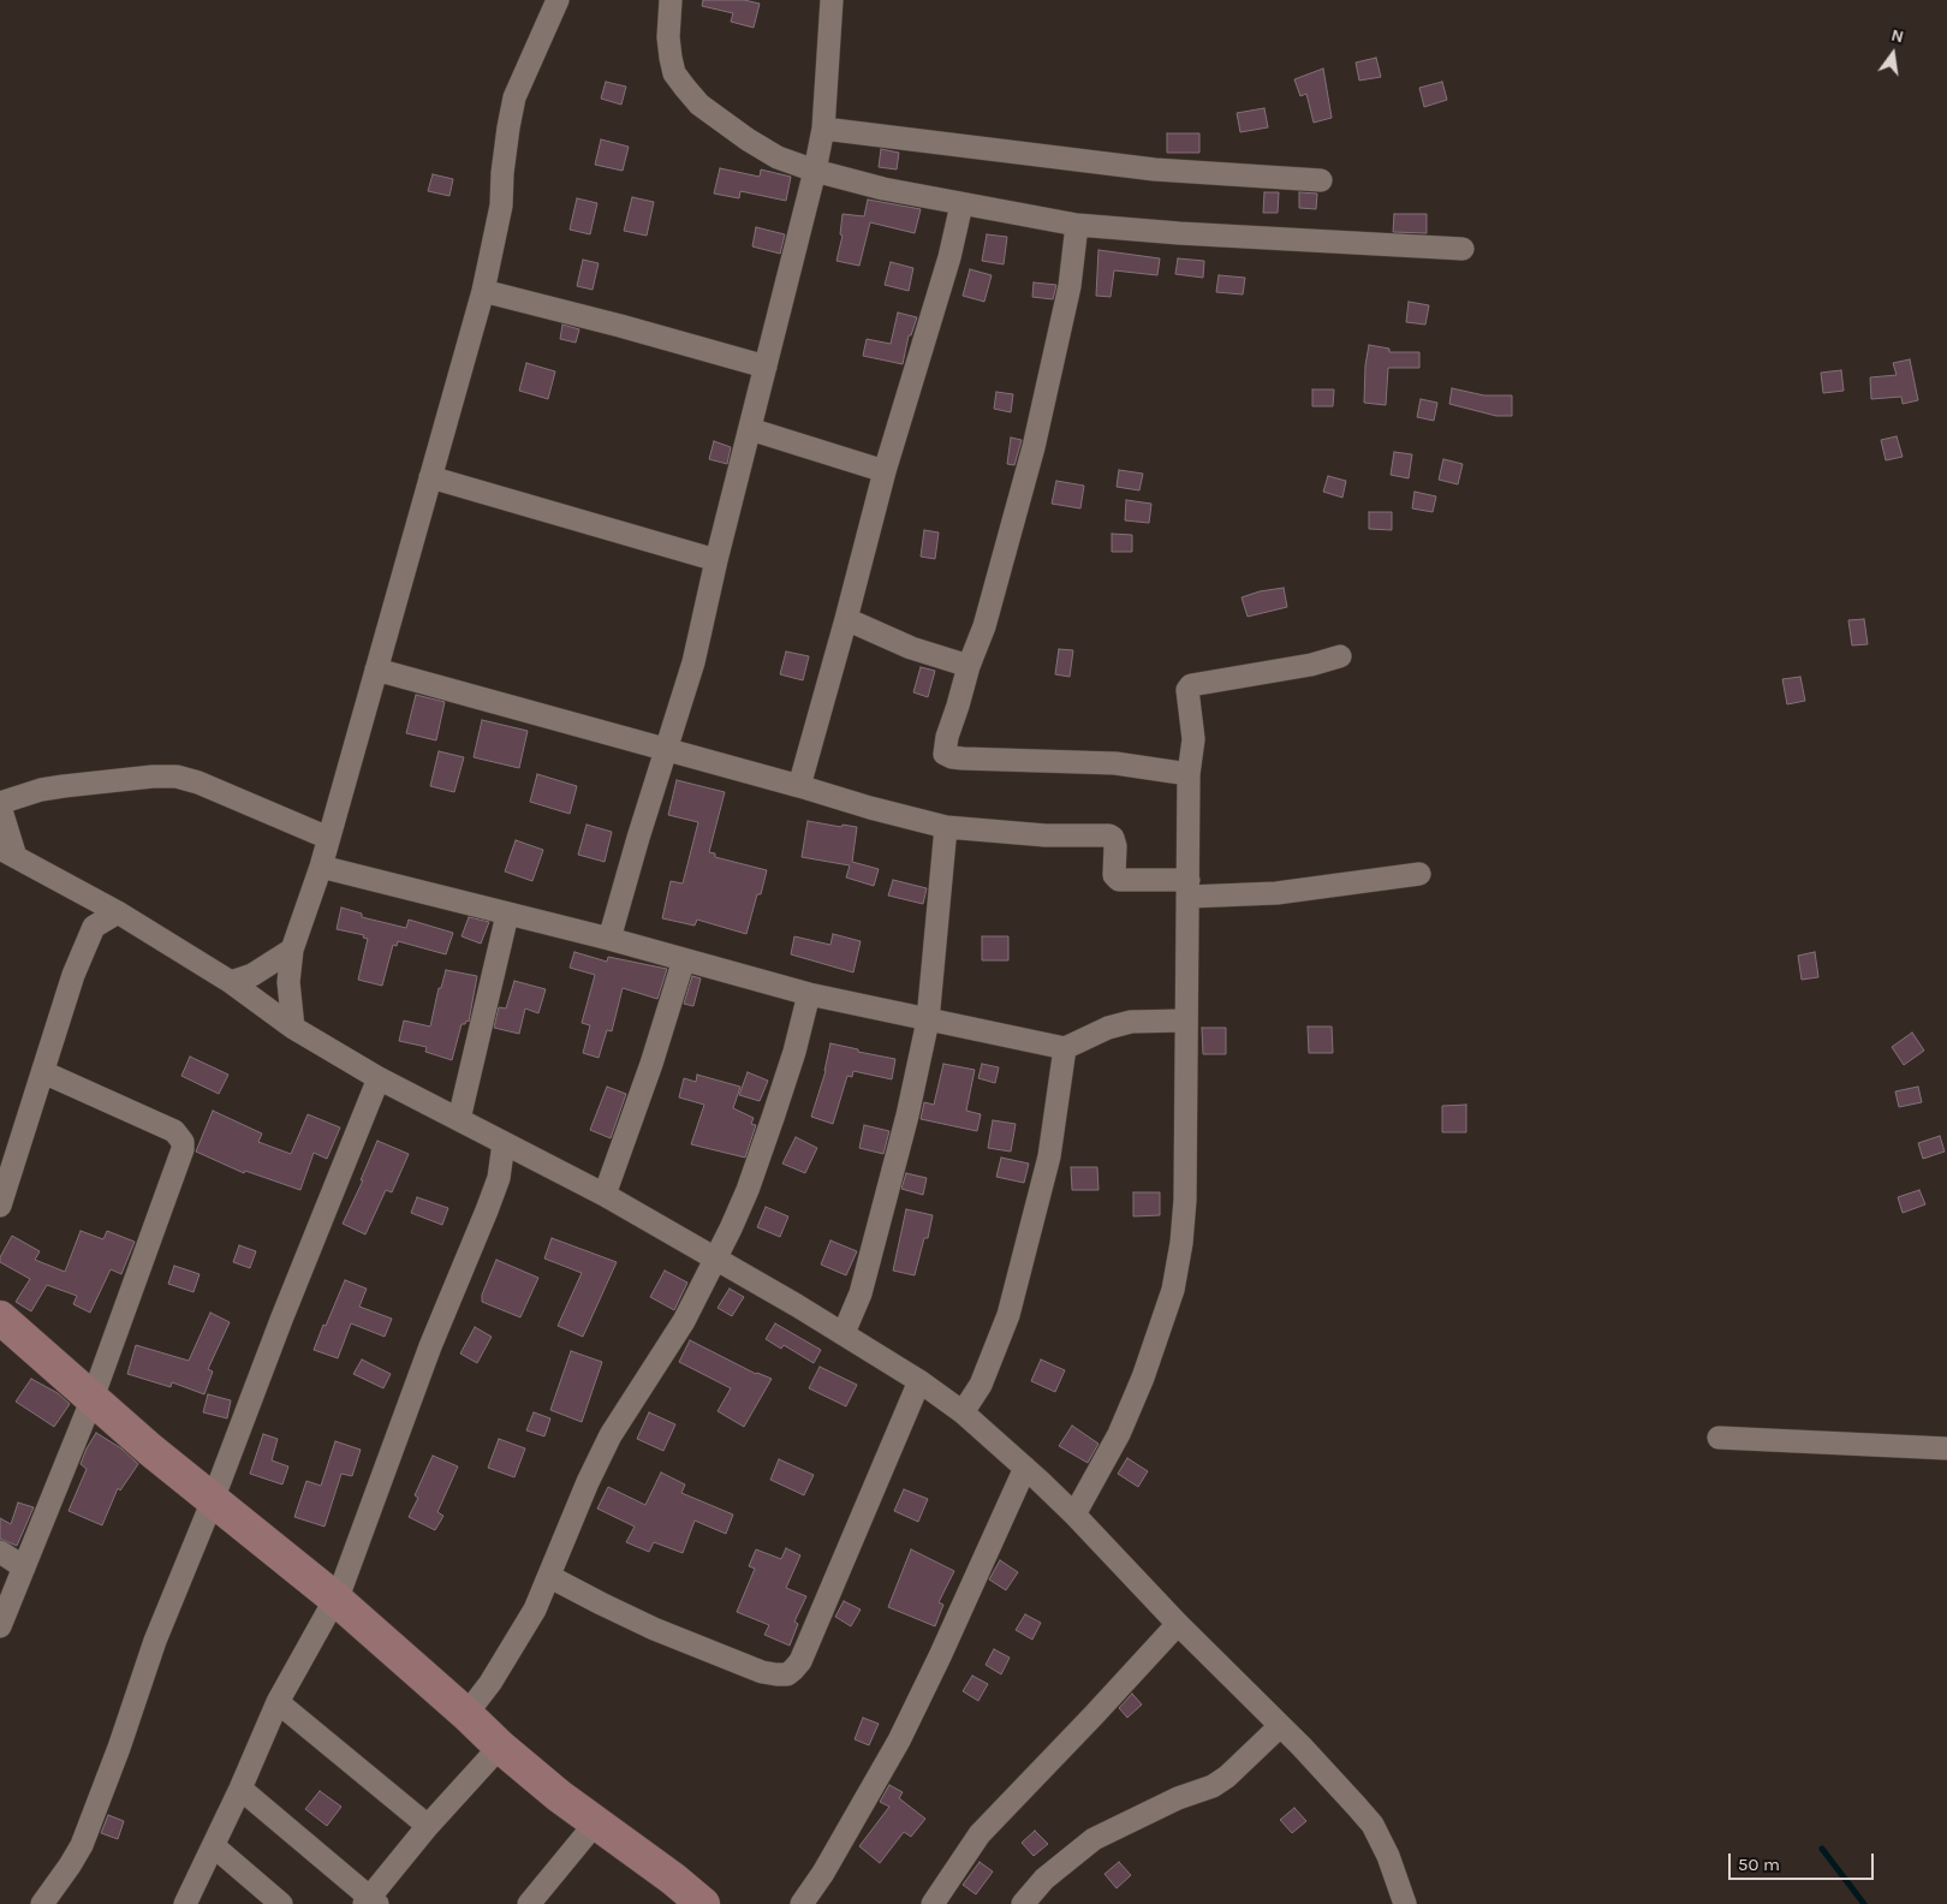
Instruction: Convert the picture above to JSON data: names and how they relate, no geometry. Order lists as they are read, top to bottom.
{
  "scale_bar": "50 m",
  "north": "top"
}
